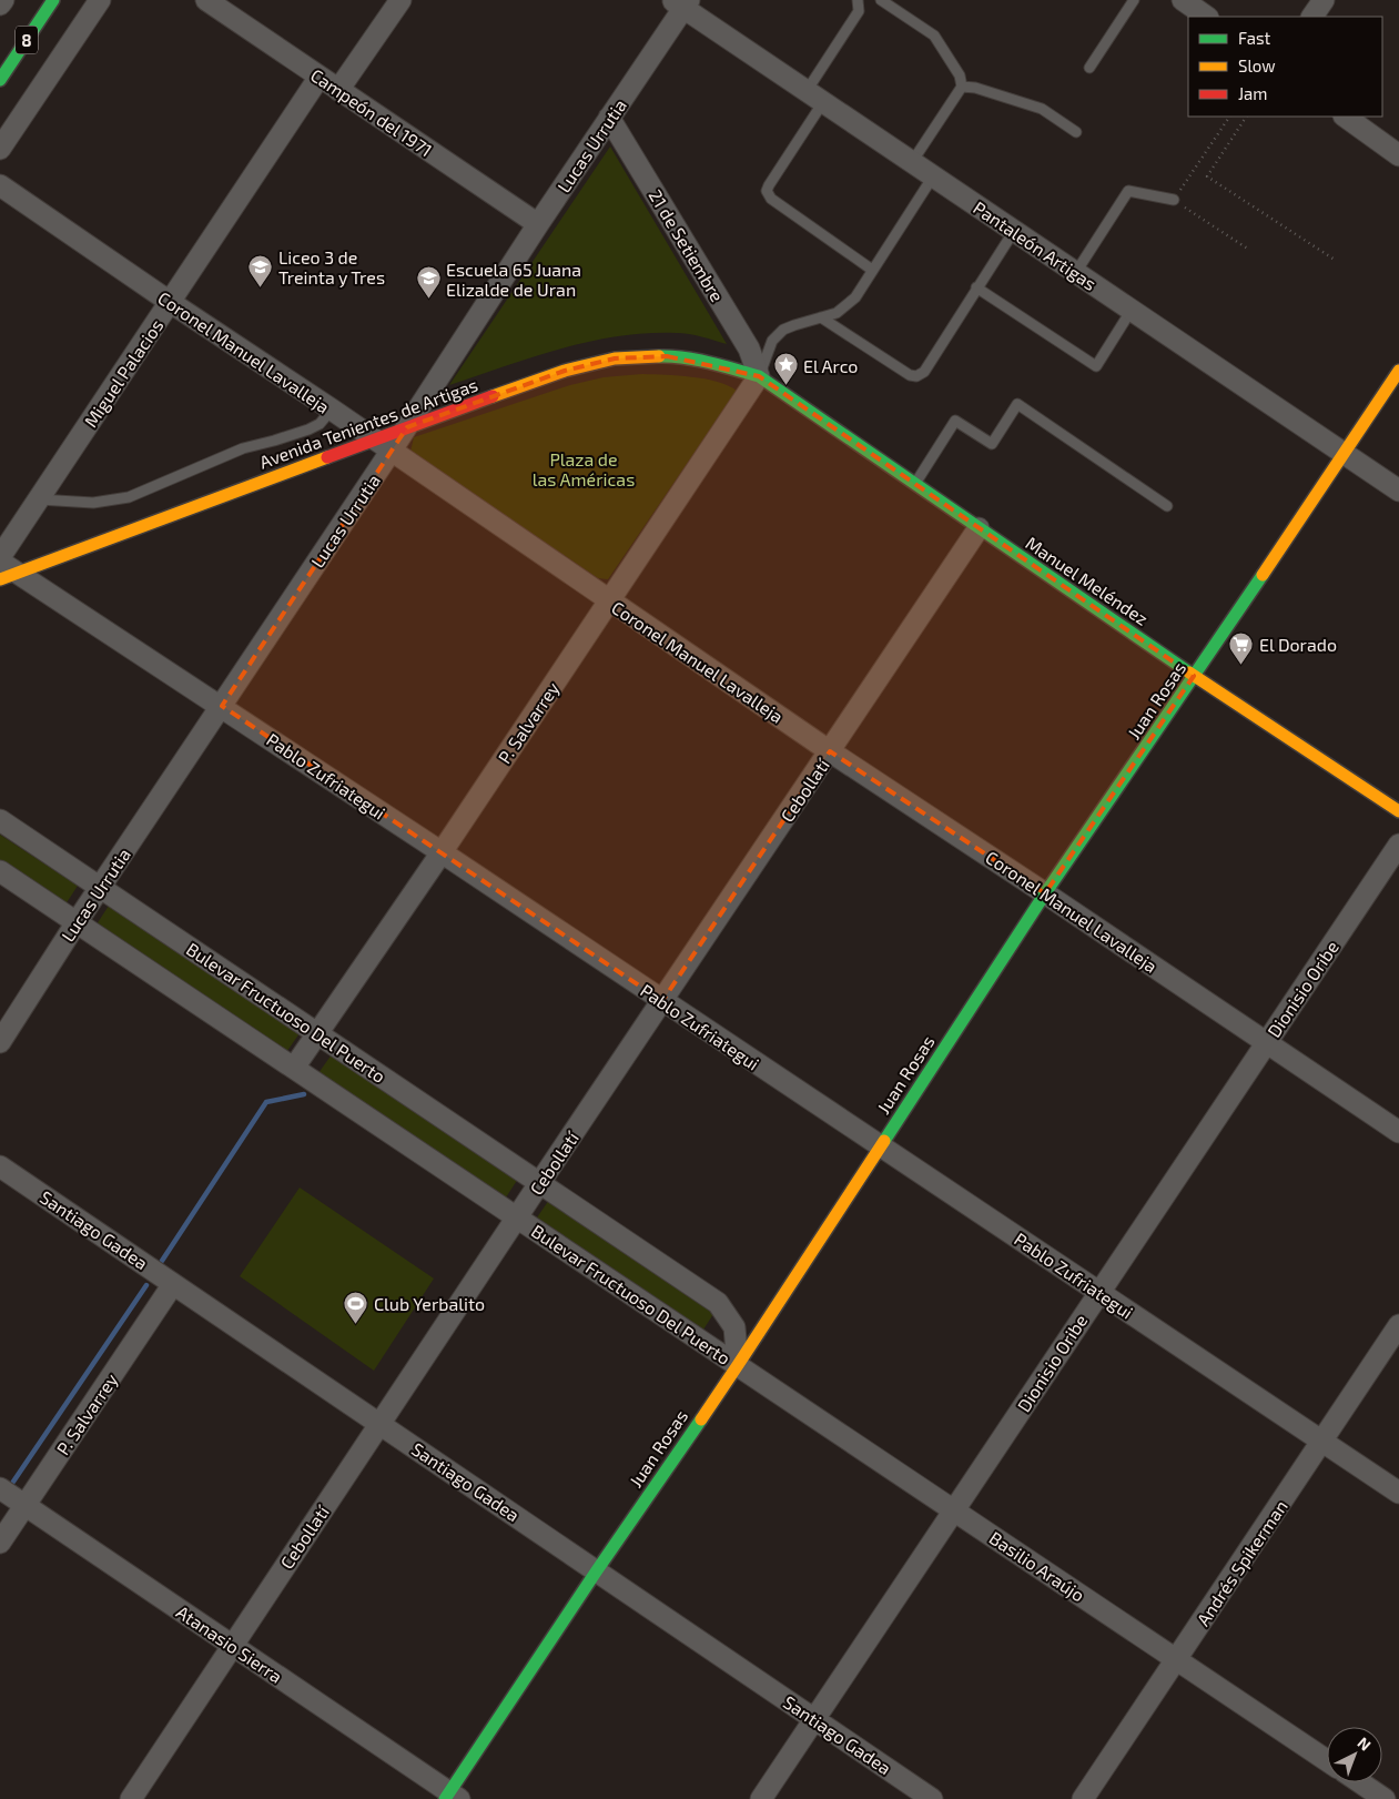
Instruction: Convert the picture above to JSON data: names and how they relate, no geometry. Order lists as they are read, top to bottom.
{
  "streets": {
    "main road": [
      "8",
      "Avenida Tenientes de Artigas",
      "Manuel Meléndez",
      "Juan Rosas"
    ],
    "street": [
      "Campeón del 1971",
      "Lucas Urrutia",
      "21 de Setiembre",
      "Pantaleón Artigas",
      "Coronel Manuel Lavalleja",
      "Miguel Palacios",
      "P. Salvarrey",
      "Pablo Zufriategui",
      "Cebollatí",
      "Dionisio Oribe",
      "Bulevar Fructuoso Del Puerto",
      "Santiago Gadea",
      "Andrés Spikerman",
      "Basilio Araújo",
      "Atanasio Sierra"
    ]
  },
  "crossings": [
    ["Campeón del 1971", "Lucas Urrutia"],
    ["Campeón del 1971", "Miguel Palacios"],
    ["Lucas Urrutia", "21 de Setiembre"],
    ["Lucas Urrutia", "Pantaleón Artigas"],
    ["Lucas Urrutia", "Coronel Manuel Lavalleja"],
    ["Lucas Urrutia", "Avenida Tenientes de Artigas"],
    ["Lucas Urrutia", "Pablo Zufriategui"],
    ["Lucas Urrutia", "Bulevar Fructuoso Del Puerto"],
    ["21 de Setiembre", "Avenida Tenientes de Artigas"],
    ["21 de Setiembre", "Manuel Meléndez"],
    ["21 de Setiembre", "P. Salvarrey"],
    ["Pantaleón Artigas", "Juan Rosas"],
    ["Coronel Manuel Lavalleja", "Miguel Palacios"],
    ["Coronel Manuel Lavalleja", "Avenida Tenientes de Artigas"],
    ["Coronel Manuel Lavalleja", "Juan Rosas"],
    ["Coronel Manuel Lavalleja", "P. Salvarrey"],
    ["Coronel Manuel Lavalleja", "Cebollatí"],
    ["Coronel Manuel Lavalleja", "Dionisio Oribe"],
    ["Avenida Tenientes de Artigas", "Manuel Meléndez"],
    ["Avenida Tenientes de Artigas", "P. Salvarrey"],
    ["Avenida Tenientes de Artigas", "Pablo Zufriategui"],
    ["Manuel Meléndez", "Juan Rosas"],
    ["Manuel Meléndez", "P. Salvarrey"],
    ["Manuel Meléndez", "Cebollatí"],
    ["Juan Rosas", "Pablo Zufriategui"],
    ["Juan Rosas", "Bulevar Fructuoso Del Puerto"],
    ["Juan Rosas", "Santiago Gadea"],
    ["Juan Rosas", "Basilio Araújo"],
    ["Juan Rosas", "Atanasio Sierra"],
    ["P. Salvarrey", "Pablo Zufriategui"],
    ["P. Salvarrey", "Bulevar Fructuoso Del Puerto"],
    ["P. Salvarrey", "Santiago Gadea"],
    ["P. Salvarrey", "Atanasio Sierra"],
    ["Pablo Zufriategui", "Cebollatí"],
    ["Pablo Zufriategui", "Dionisio Oribe"],
    ["Pablo Zufriategui", "Andrés Spikerman"],
    ["Cebollatí", "Bulevar Fructuoso Del Puerto"],
    ["Cebollatí", "Santiago Gadea"],
    ["Cebollatí", "Atanasio Sierra"],
    ["Dionisio Oribe", "Santiago Gadea"],
    ["Dionisio Oribe", "Basilio Araújo"],
    ["Bulevar Fructuoso Del Puerto", "Basilio Araújo"],
    ["Andrés Spikerman", "Basilio Araújo"]
  ],
  "parks": ["Plaza de las Américas"],
  "places": {
    "school or university": ["Liceo 3 de Treinta y Tres", "Escuela 65 Juana Elizalde de Uran"],
    "place": ["El Arco"],
    "supermarket": ["El Dorado"],
    "sports": ["Club Yerbalito"]
  },
  "legend": ["Fast", "Slow", "Jam"],
  "north": "top right"
}
